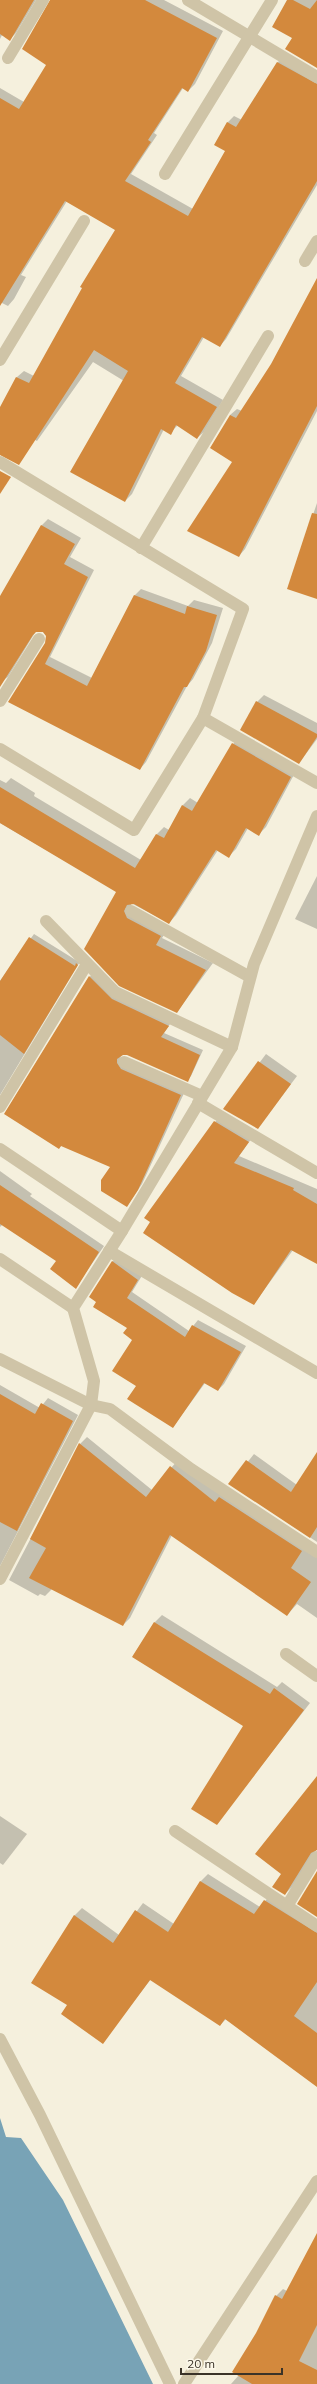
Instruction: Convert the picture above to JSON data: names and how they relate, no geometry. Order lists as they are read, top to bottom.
{
  "scale_bar": "20 m"
}
